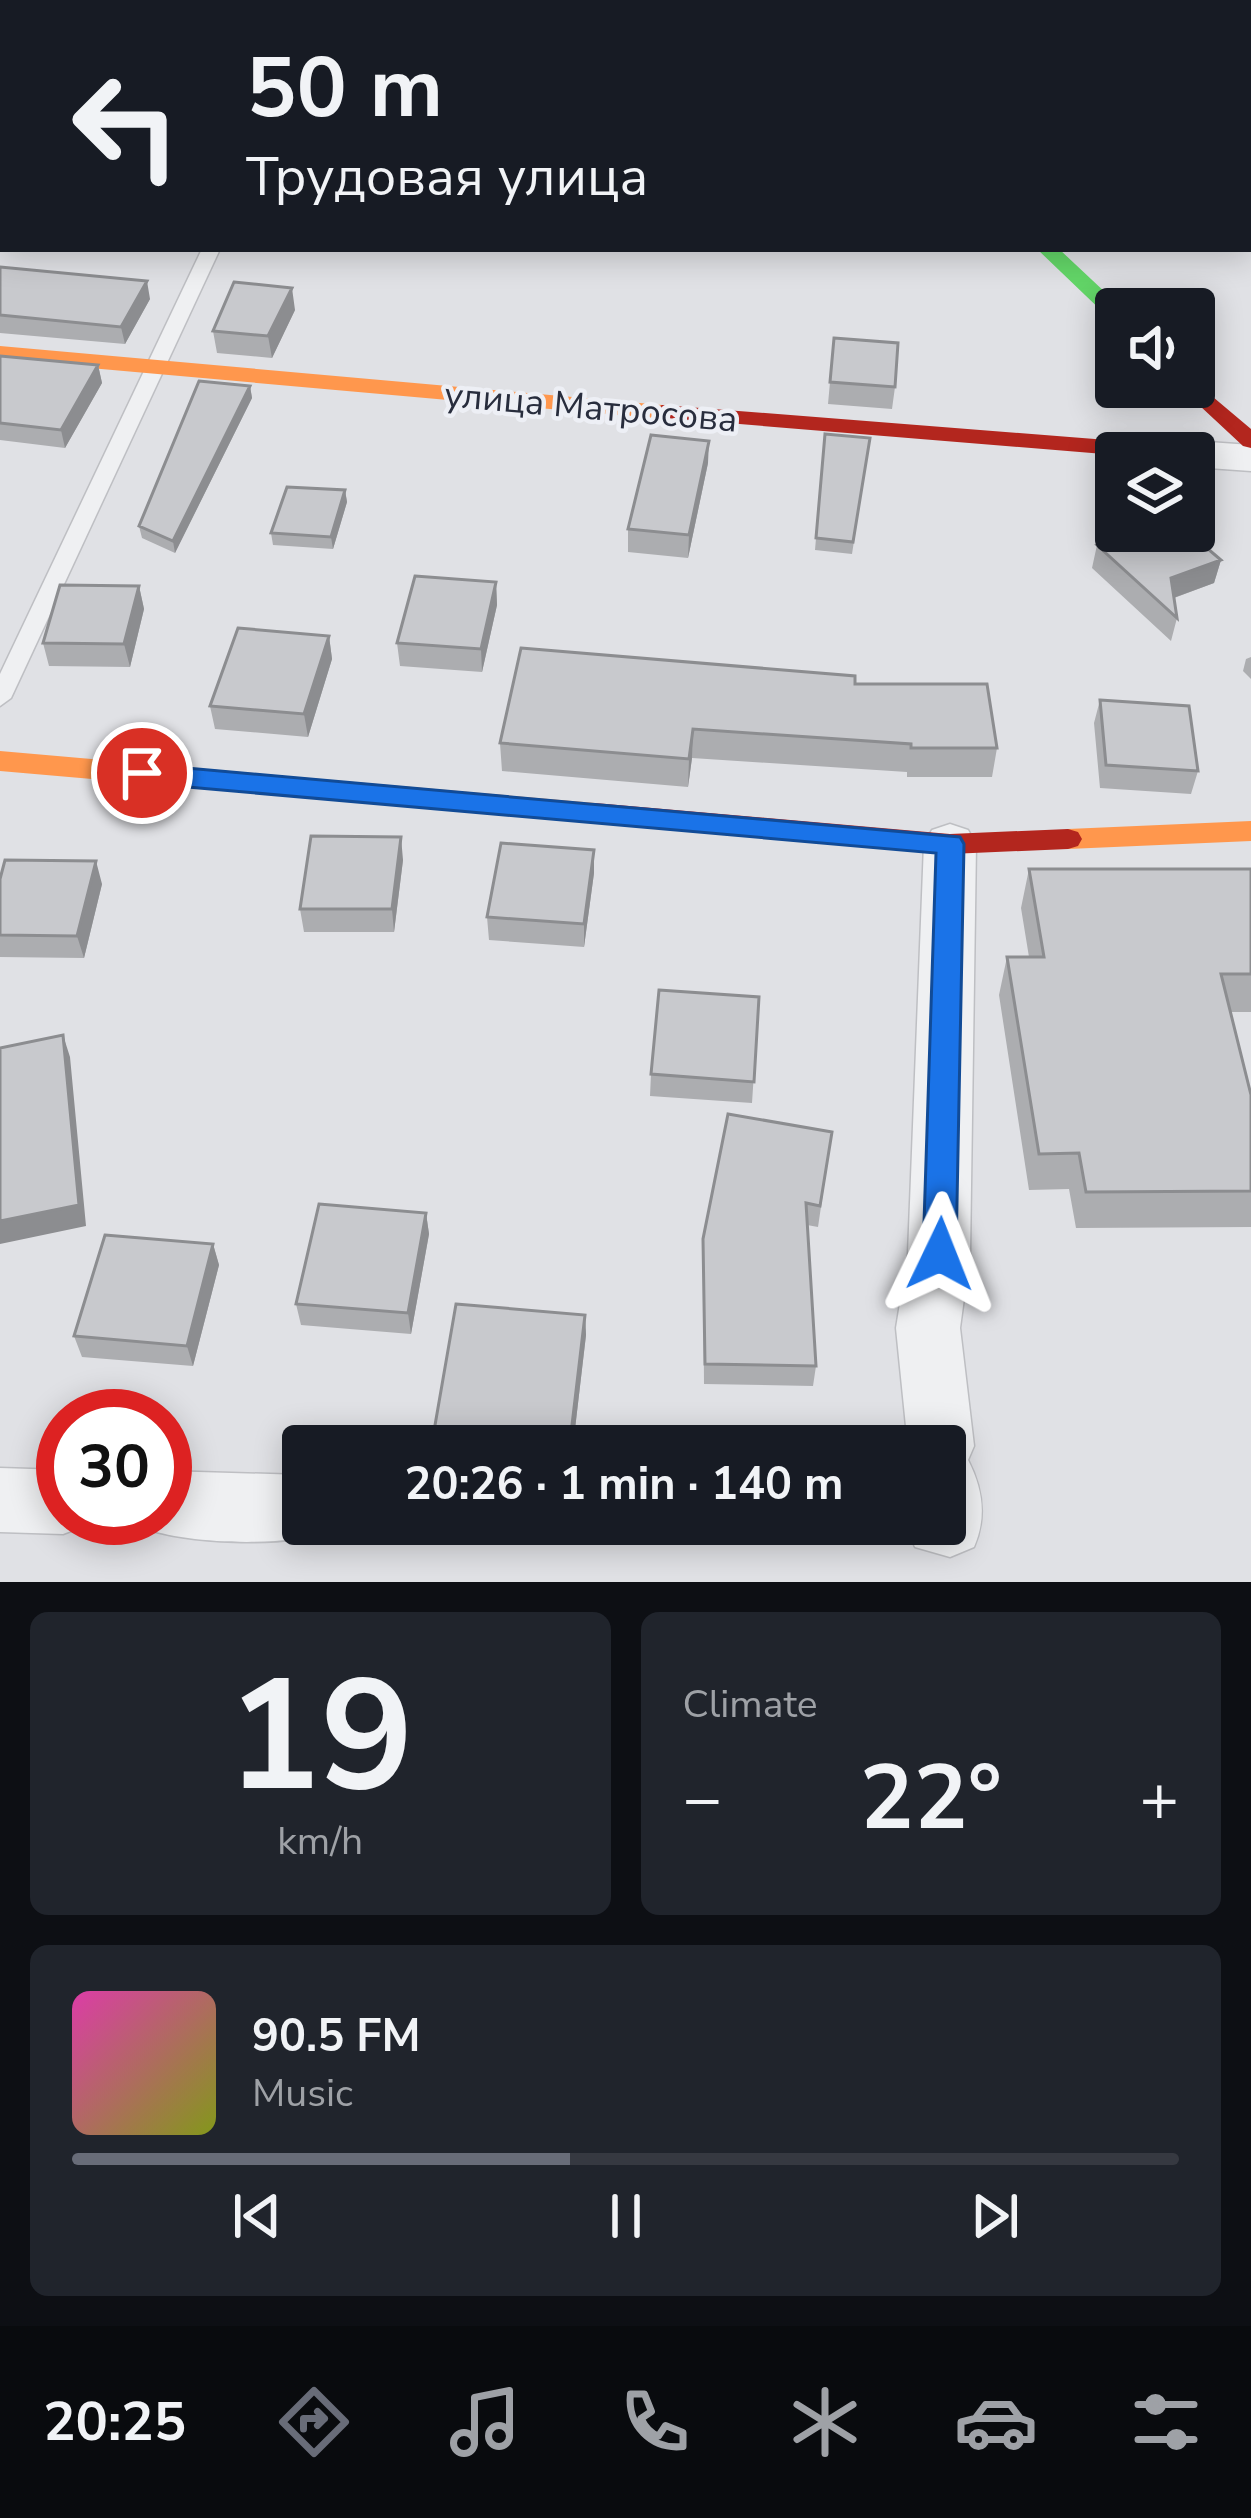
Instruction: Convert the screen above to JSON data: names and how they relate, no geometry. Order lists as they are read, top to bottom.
{
  "streets": {
    "street": ["улица Матросова"]
  },
  "page": {
    "turn": ["50 m", "Трудовая улица"],
    "limit": "30",
    "trip": "20:26 · 1 min · 140 m",
    "tile": [
      ["19", "km/h"],
      "Climate"
    ],
    "heat": ["−", "22°", "+"],
    "song": ["90.5 FM", "Music"],
    "tabs": "20:25"
  }
}
